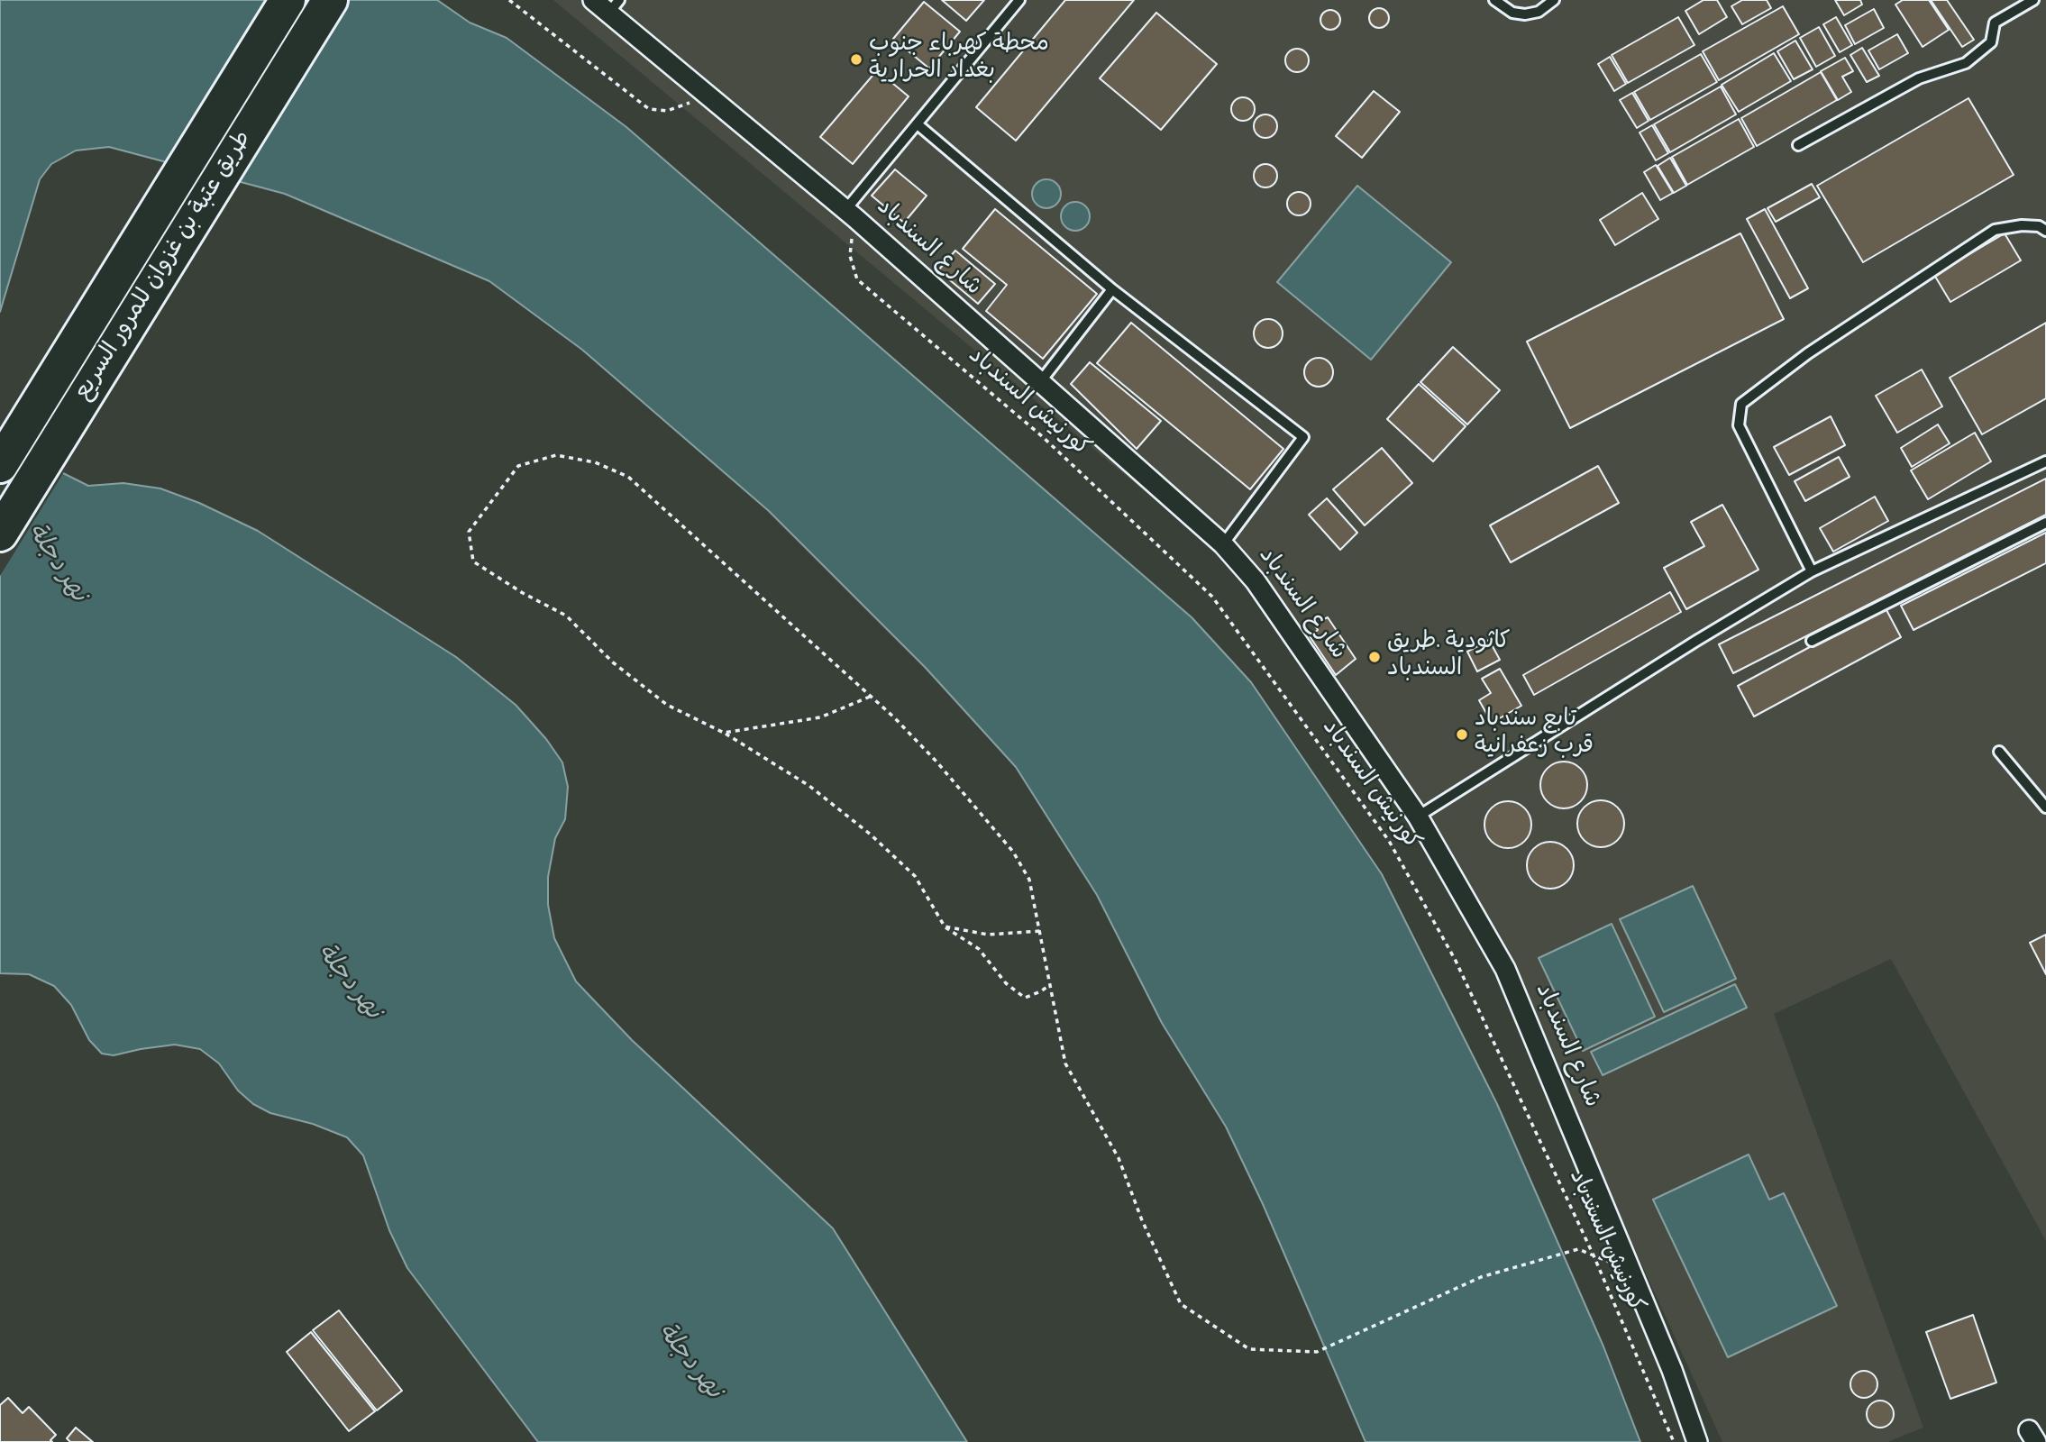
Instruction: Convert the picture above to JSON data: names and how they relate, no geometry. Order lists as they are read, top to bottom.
{
  "streets": {
    "highway": ["طريق عتبة بن غزوان للمرور السريع"],
    "street": ["شارع السندباد"],
    "path": ["كورنيش السندباد"]
  },
  "crossings": [
    ["شارع السندباد", "كورنيش السندباد"]
  ],
  "water": ["نهر دجلة"],
  "places": ["محطة كهرباء جنوب بغداد الحرارية", "كاثودية .طريق السندباد", "تابع سندباد قرب زعفرانية"]
}
